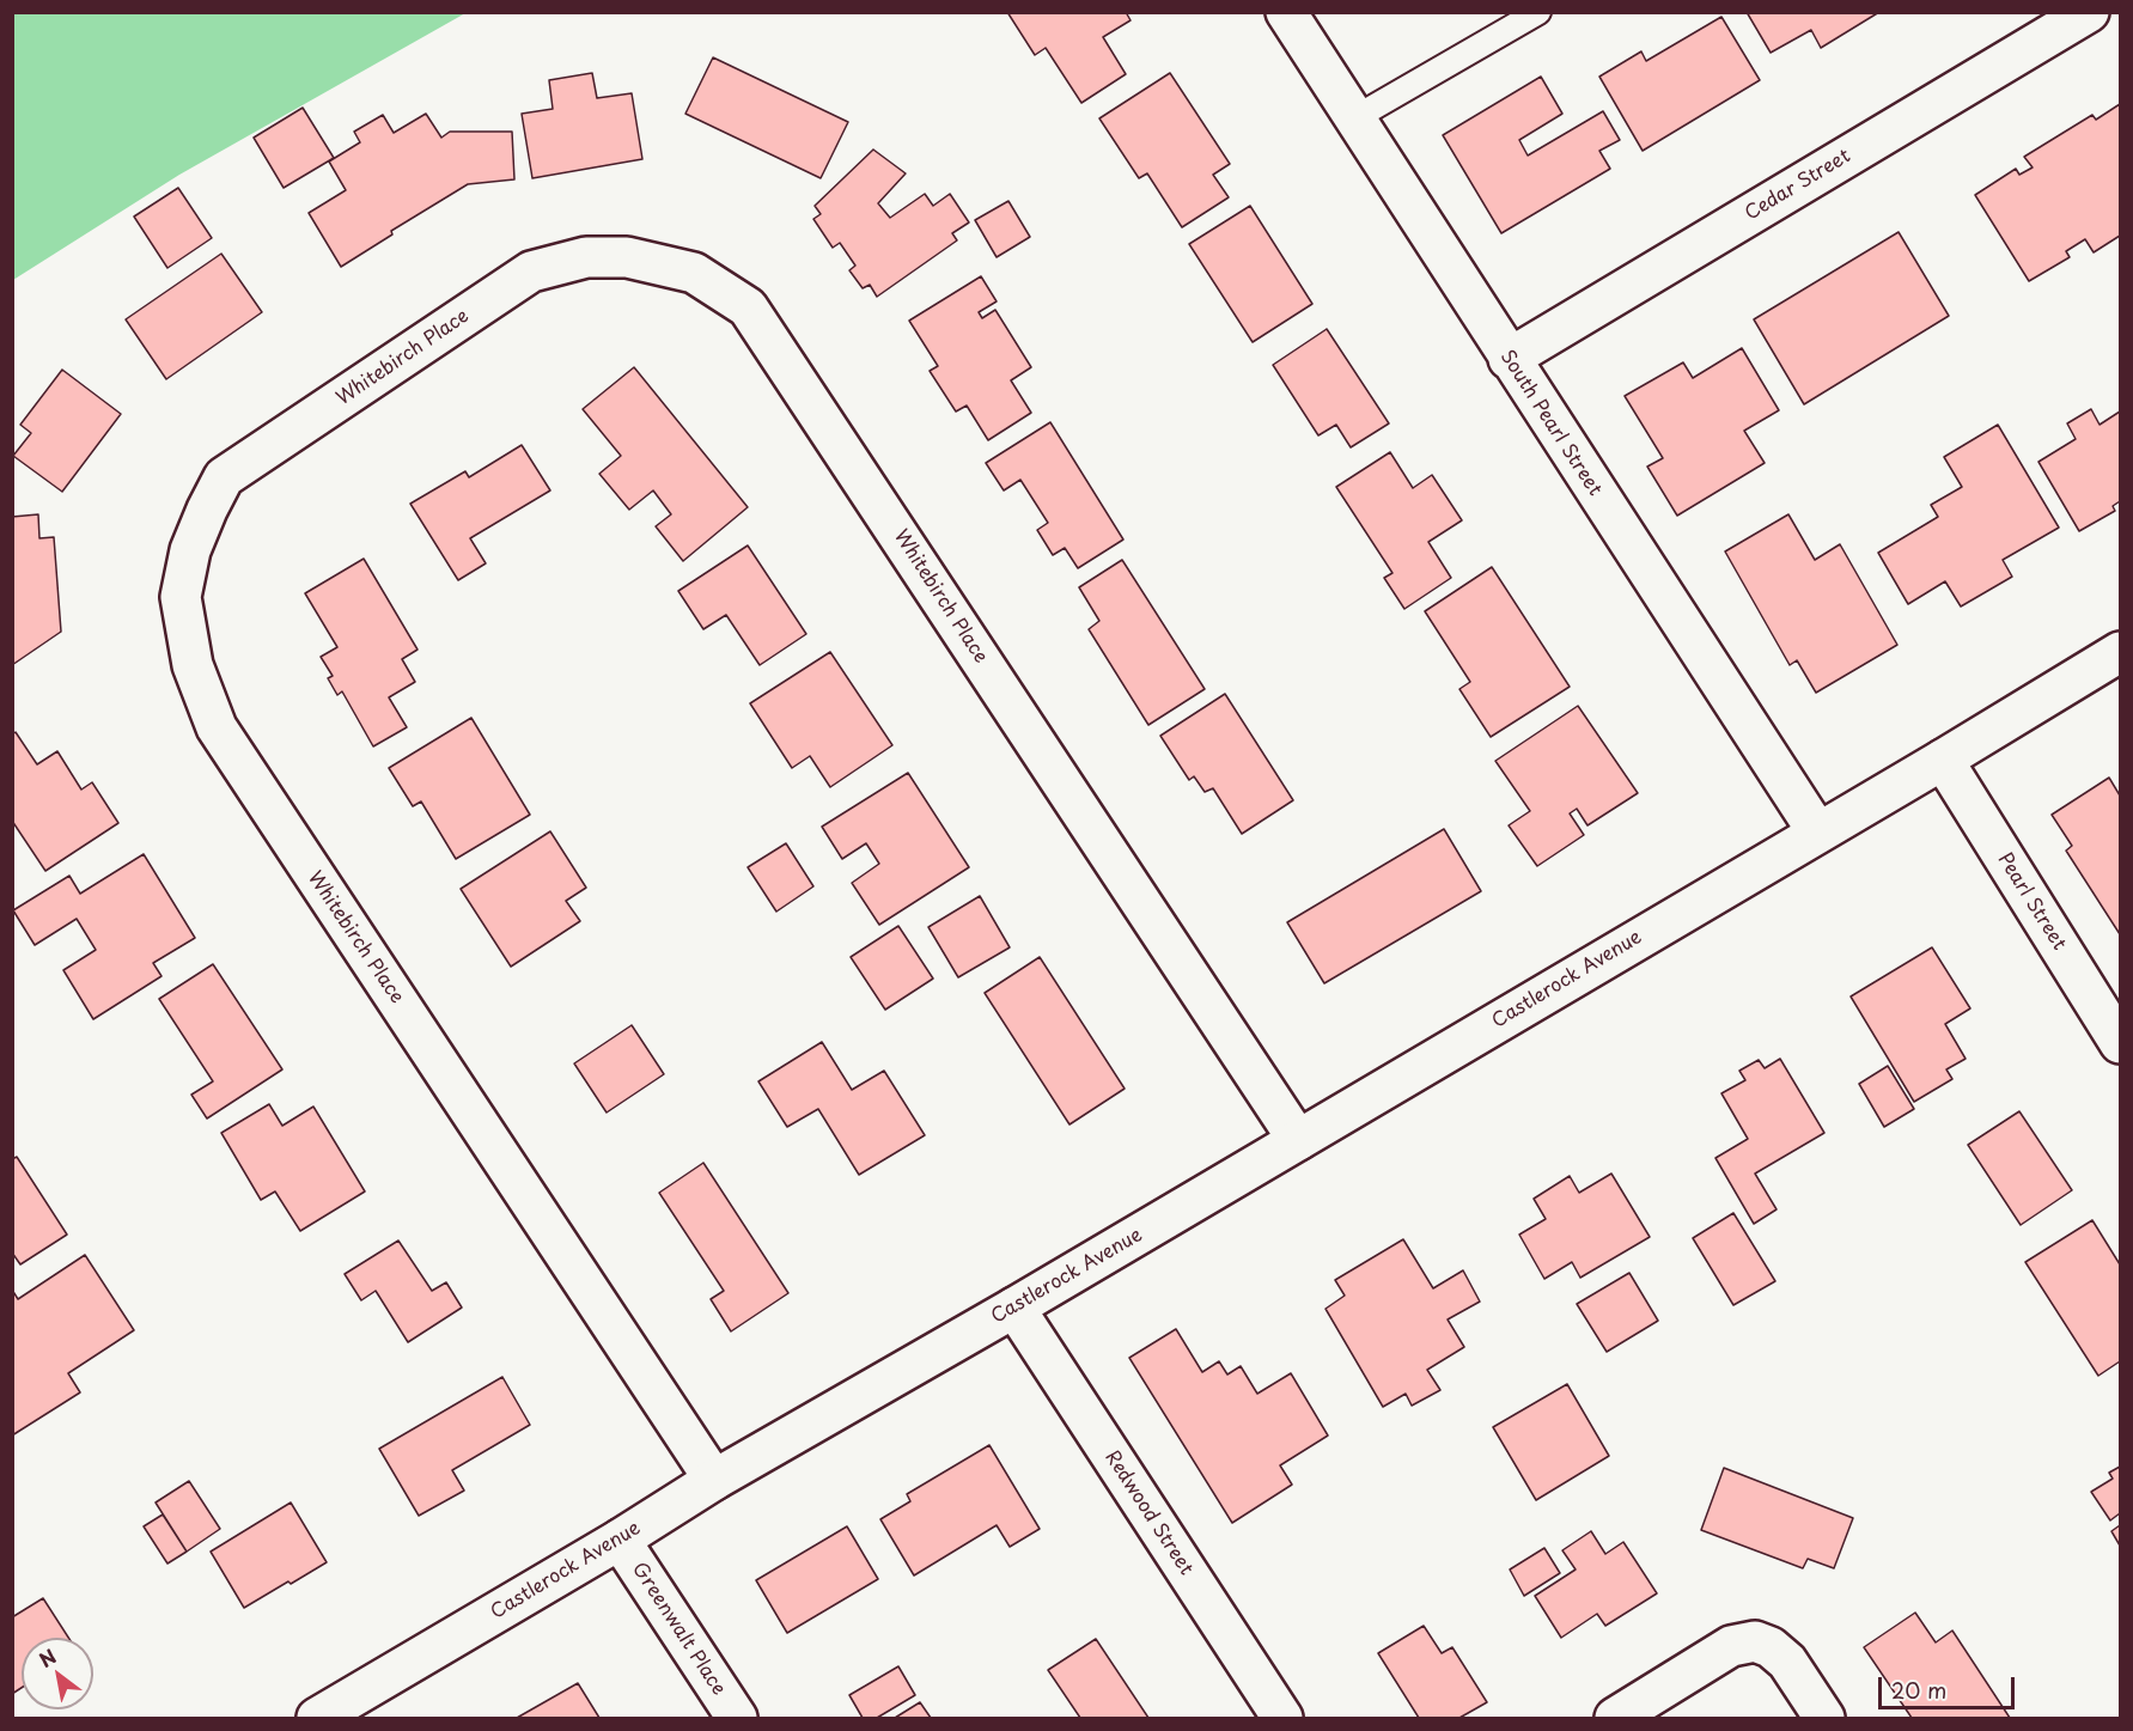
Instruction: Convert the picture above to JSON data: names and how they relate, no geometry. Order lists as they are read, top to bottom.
{
  "streets": {
    "street": [
      "Cedar Street",
      "Whitebirch Place",
      "South Pearl Street",
      "Pearl Street",
      "Castlerock Avenue",
      "Redwood Street",
      "Greenwalt Place"
    ]
  },
  "crossings": [
    ["Cedar Street", "South Pearl Street"],
    ["Whitebirch Place", "Castlerock Avenue"],
    ["South Pearl Street", "Castlerock Avenue"],
    ["Pearl Street", "Castlerock Avenue"],
    ["Castlerock Avenue", "Redwood Street"],
    ["Castlerock Avenue", "Greenwalt Place"]
  ],
  "scale_bar": "20 m",
  "north": "top left"
}
